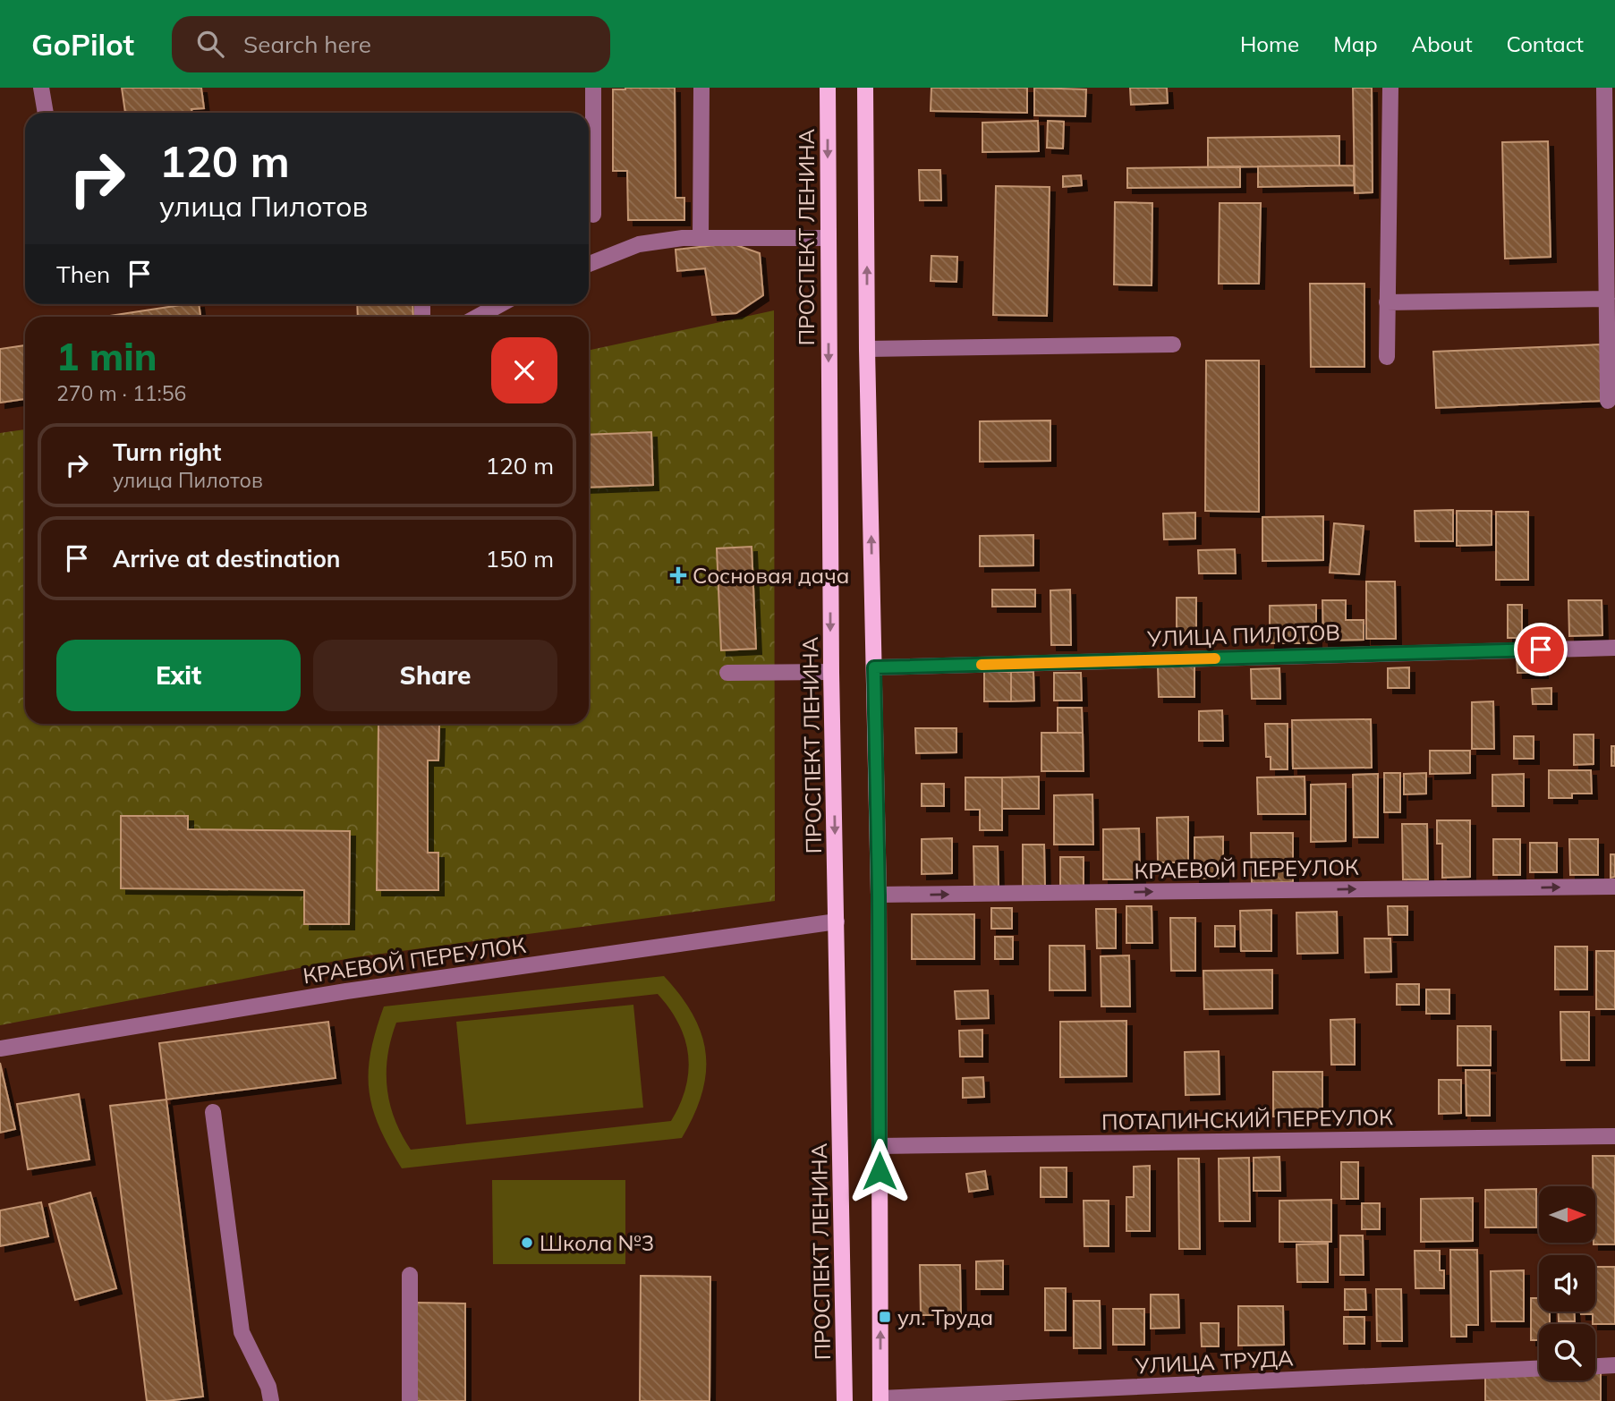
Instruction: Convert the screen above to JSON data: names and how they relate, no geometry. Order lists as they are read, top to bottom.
{
  "streets": {
    "main road": ["ПРОСПЕКТ ЛЕНИНА"],
    "street": [
      "УЛИЦА ПИЛОТОВ",
      "КРАЕВОЙ ПЕРЕУЛОК",
      "ПОТАПИНСКИЙ ПЕРЕУЛОК",
      "УЛИЦА ТРУДА"
    ]
  },
  "crossings": [
    ["ПРОСПЕКТ ЛЕНИНА", "КРАЕВОЙ ПЕРЕУЛОК"]
  ],
  "one_way": ["КРАЕВОЙ ПЕРЕУЛОК"],
  "places": {
    "health": ["Сосновая дача"],
    "other": ["Школа №3"],
    "transit": ["ул. Труда"]
  },
  "north": "right",
  "page": {
    "header": "GoPilot",
    "search": "Search here",
    "nav": [
      "Home",
      "Map",
      "About",
      "Contact"
    ],
    "turn": ["120 m", "улица Пилотов"],
    "then": "Then",
    "heading": ["1 min", "270 m · 11:56"],
    "list": [
      {
        "name": "Turn right",
        "note": "улица Пилотов",
        "value": "120 m"
      },
      {
        "name": "Arrive at destination",
        "value": "150 m"
      }
    ],
    "buttons": ["Exit", "Share"]
  }
}
